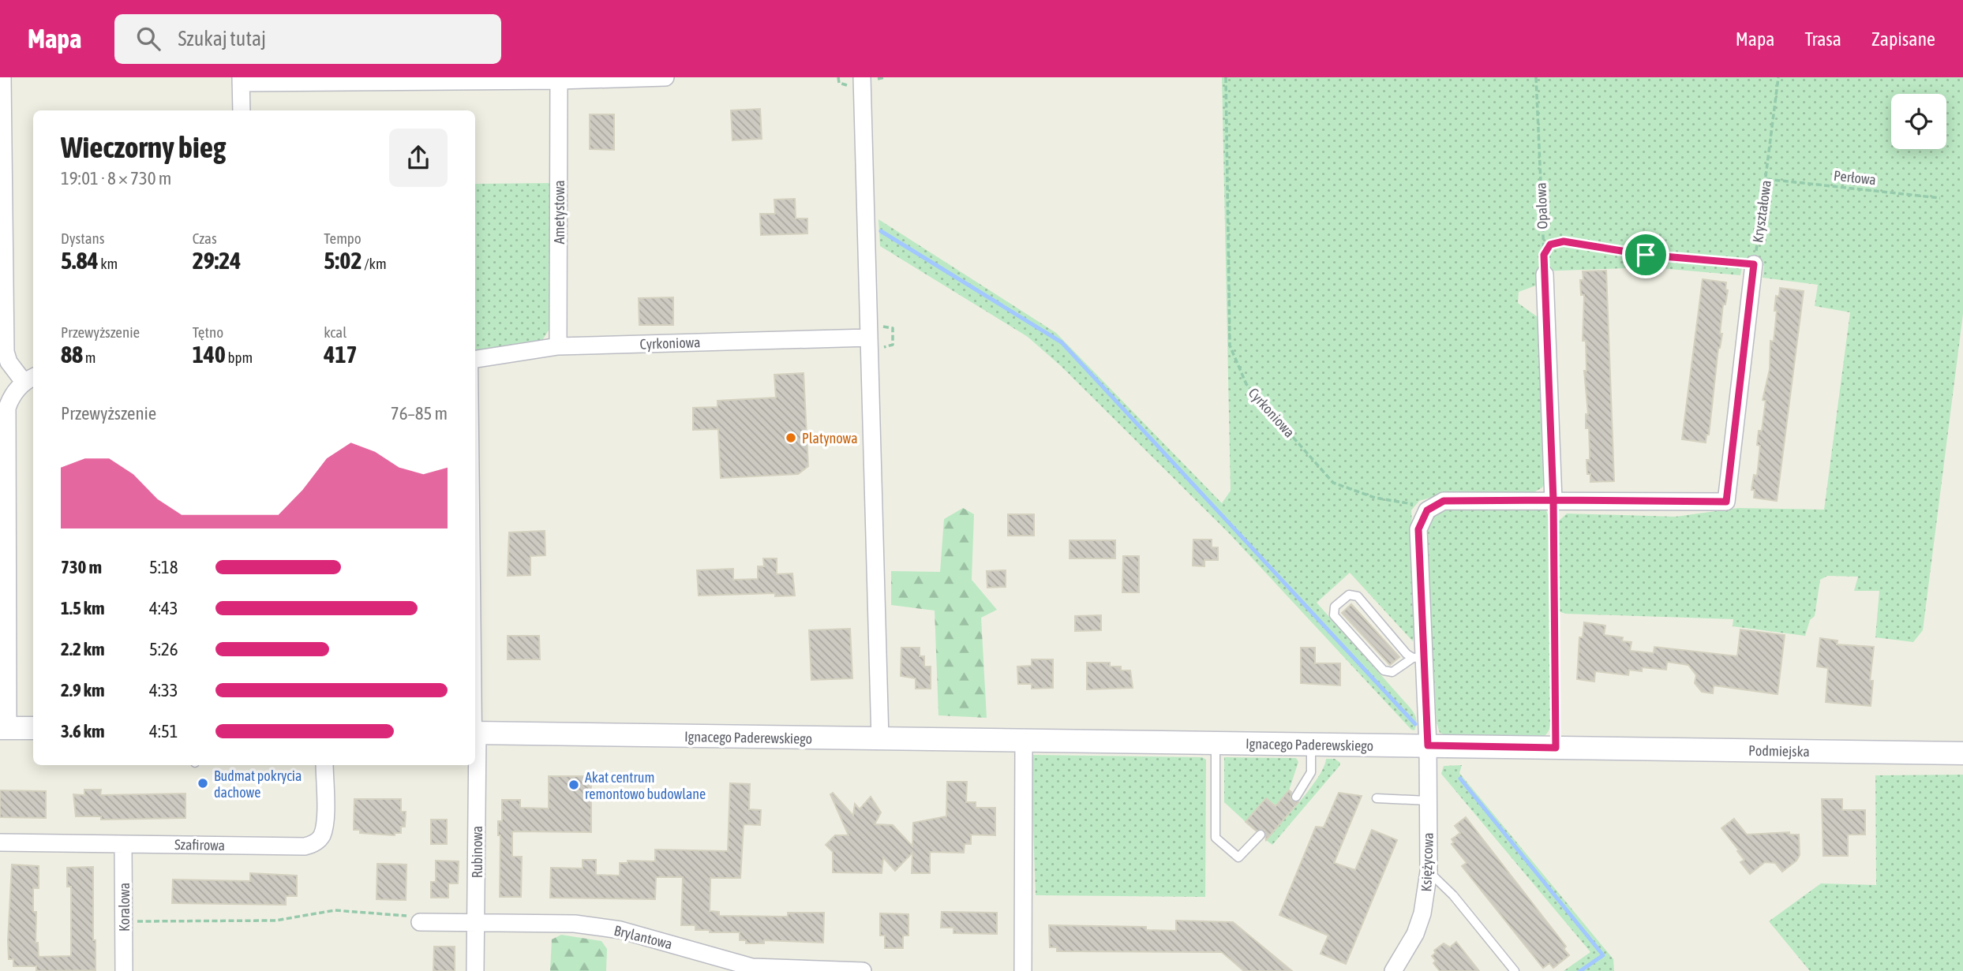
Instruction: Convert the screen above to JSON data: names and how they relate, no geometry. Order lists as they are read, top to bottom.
{
  "streets": {
    "street": [
      "Ametystowa",
      "Cyrkoniowa",
      "Ignacego Paderewskiego",
      "Podmiejska",
      "Szafirowa",
      "Rubinowa",
      "Księżycowa",
      "Koralowa",
      "Brylantowa"
    ],
    "path": ["Perłowa", "Opalowa", "Kryształowa"]
  },
  "crossings": [
    ["Perłowa", "Kryształowa"],
    ["Ametystowa", "Cyrkoniowa"],
    ["Ignacego Paderewskiego", "Podmiejska"],
    ["Ignacego Paderewskiego", "Rubinowa"],
    ["Ignacego Paderewskiego", "Księżycowa"],
    ["Szafirowa", "Koralowa"],
    ["Rubinowa", "Brylantowa"]
  ],
  "places": ["Platynowa", "Budmat pokrycia dachowe", "Akat centrum remontowo budowlane"],
  "page": {
    "header": "Mapa",
    "search": "Szukaj tutaj",
    "nav": ["Mapa", "Trasa", "Zapisane"],
    "heading": ["Wieczorny bieg", "19:01 · 8 × 730 m"],
    "stats": [
      ["Dystans", "5.84 km"],
      ["Czas", "29:24"],
      ["Tempo", "5:02 /km"],
      ["Przewyższenie", "88 m"],
      ["Tętno", "140 bpm"],
      ["kcal", "417"]
    ],
    "chart": ["Przewyższenie", "76–85 m"],
    "list": [
      {
        "name": "730 m",
        "note": "5:18"
      },
      {
        "name": "1.5 km",
        "note": "4:43"
      },
      {
        "name": "2.2 km",
        "note": "5:26"
      },
      {
        "name": "2.9 km",
        "note": "4:33"
      },
      {
        "name": "3.6 km",
        "note": "4:51"
      }
    ]
  }
}
